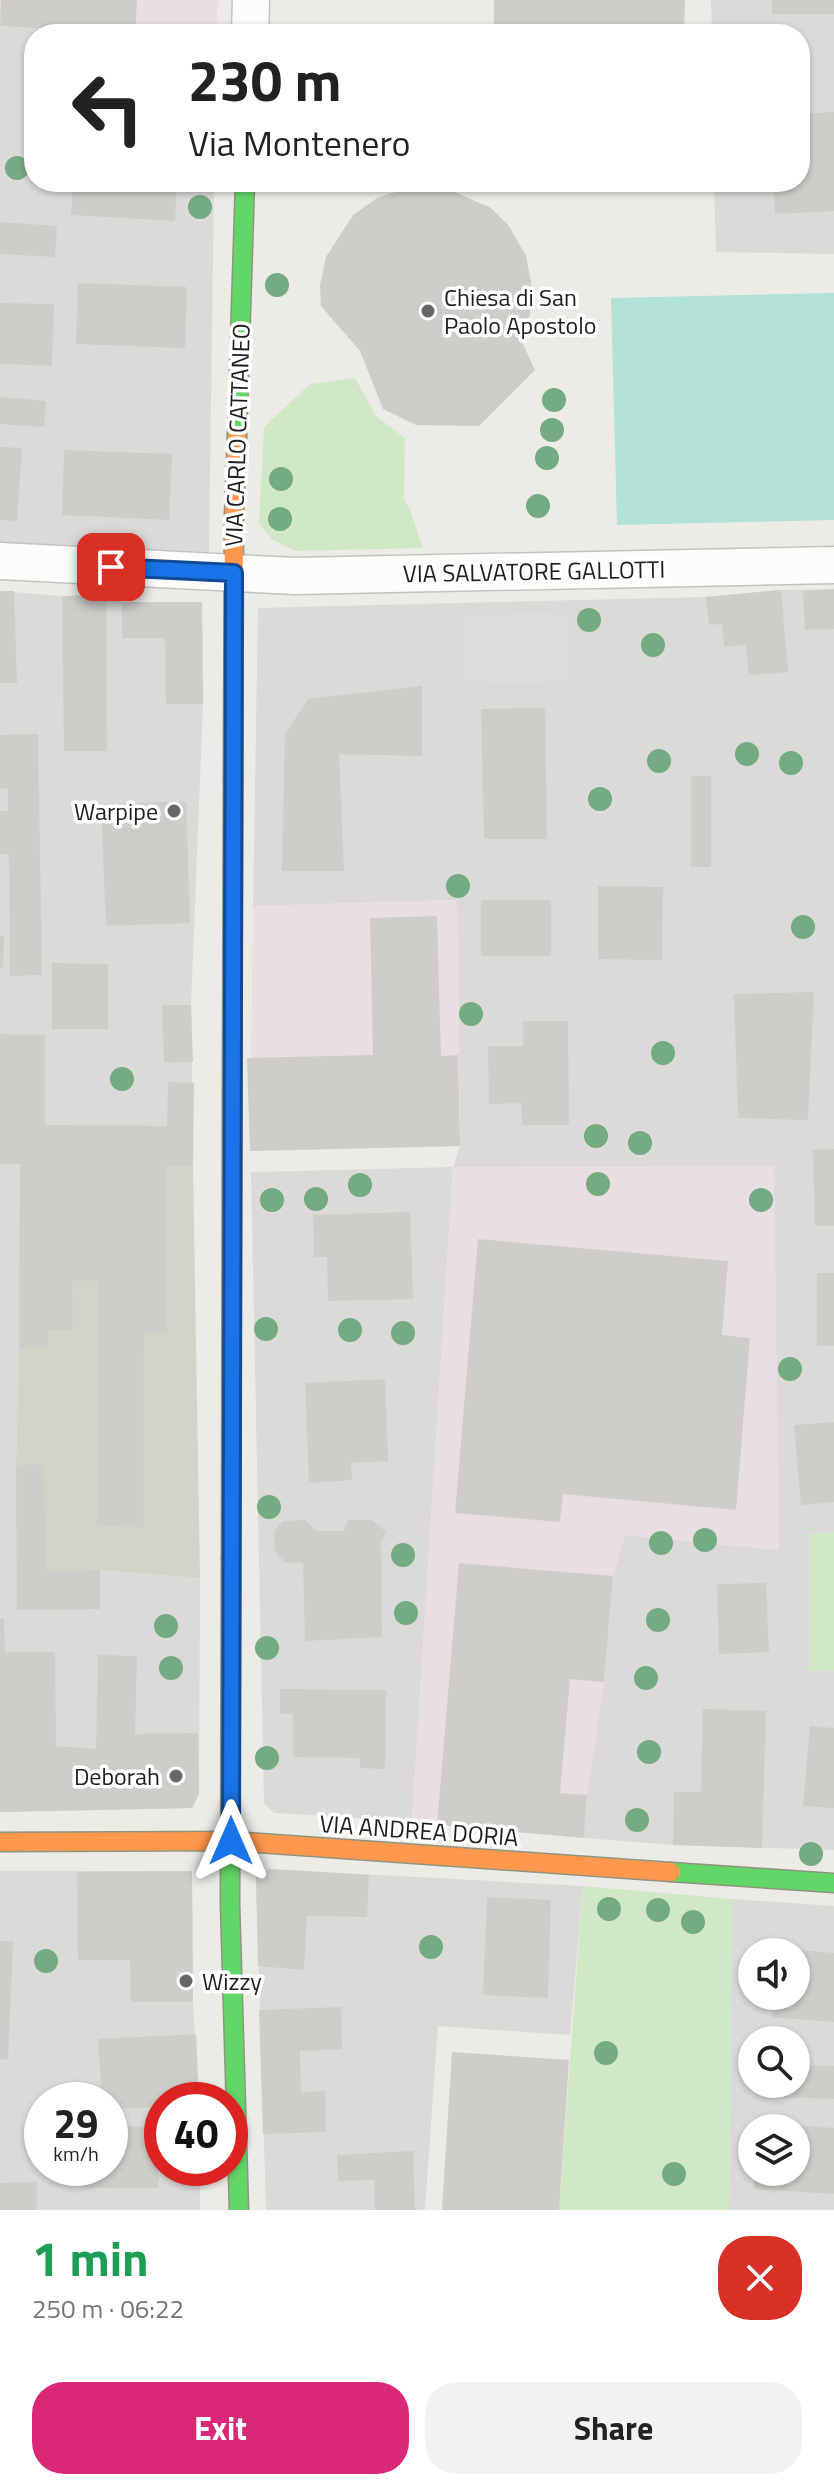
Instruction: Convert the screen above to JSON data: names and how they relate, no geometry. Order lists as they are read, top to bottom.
{
  "streets": {
    "street": ["VIA CARLO CATTANEO", "VIA SALVATORE GALLOTTI", "VIA ANDREA DORIA"]
  },
  "crossings": [
    ["VIA CARLO CATTANEO", "VIA SALVATORE GALLOTTI"],
    ["VIA CARLO CATTANEO", "VIA ANDREA DORIA"]
  ],
  "places": [
    "Chiesa di San Paolo Apostolo",
    "Warpipe",
    "Deborah",
    "Wizzy"
  ],
  "page": {
    "turn": ["230 m", "Via Montenero"],
    "speed": "29 km/h",
    "limit": "40",
    "heading": ["1 min", "250 m · 06:22"],
    "buttons": ["Exit", "Share"]
  }
}
